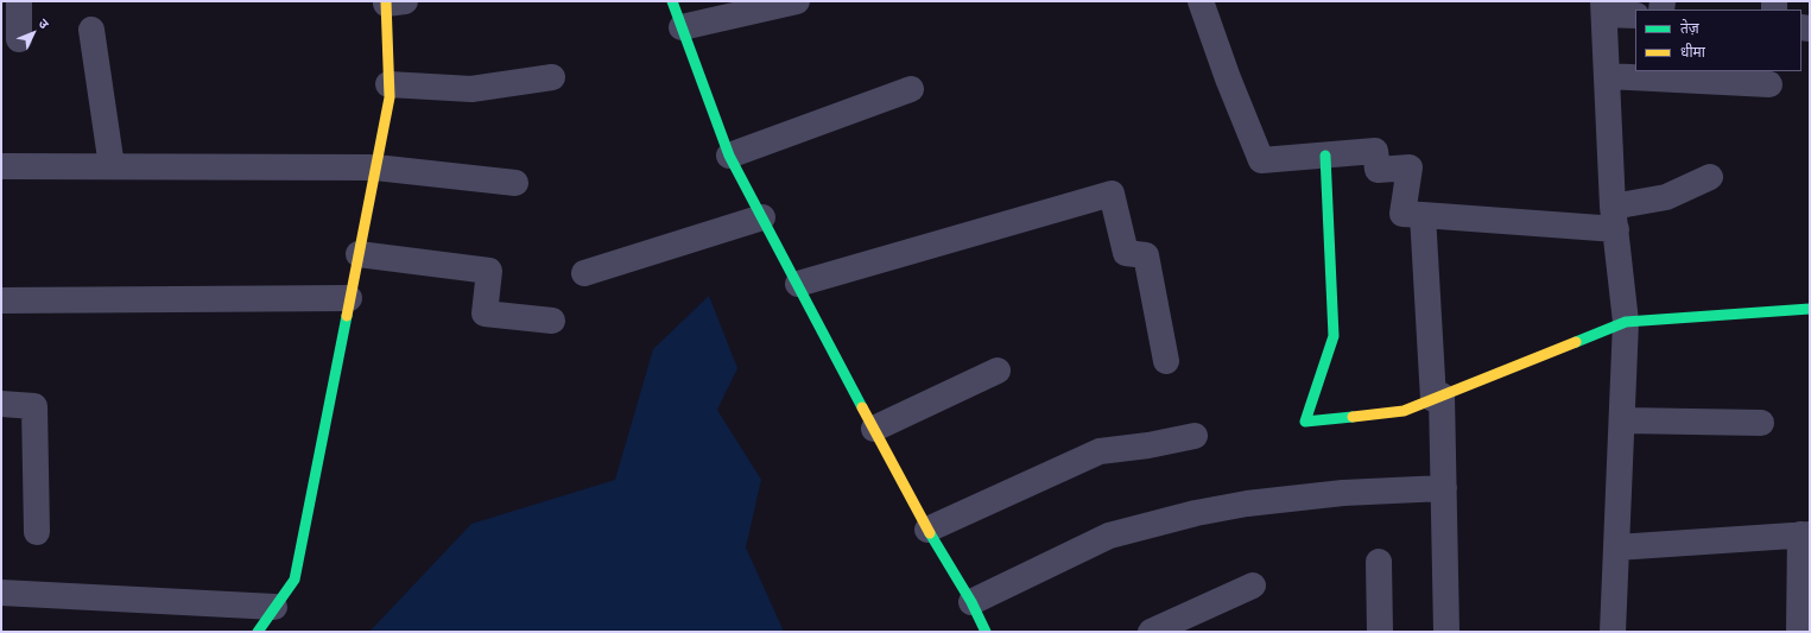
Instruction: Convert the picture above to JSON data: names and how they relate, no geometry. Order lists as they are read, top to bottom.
{
  "legend": ["तेज़", "धीमा"],
  "north": "top right"
}
